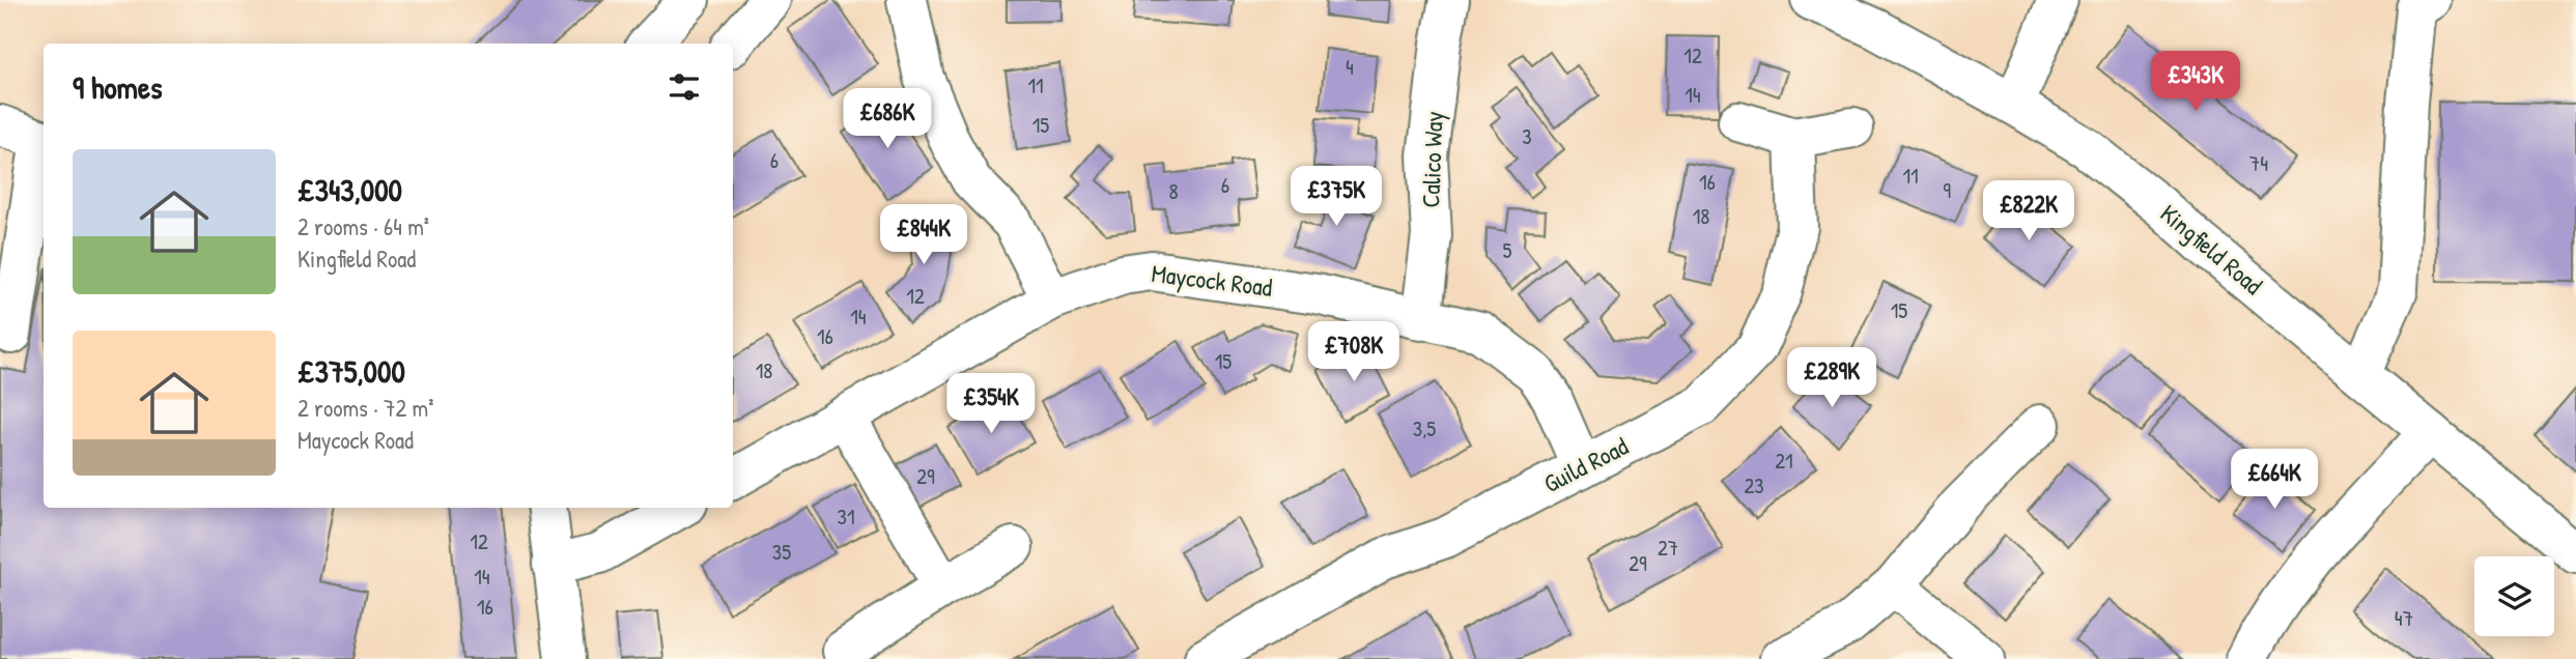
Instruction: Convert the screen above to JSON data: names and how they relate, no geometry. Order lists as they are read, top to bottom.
{
  "streets": {
    "street": [
      "Calico Way",
      "Kingfield Road",
      "Maycock Road",
      "Guild Road"
    ]
  },
  "crossings": [
    ["Calico Way", "Maycock Road"],
    ["Maycock Road", "Guild Road"]
  ],
  "house_numbers": [
    "12",
    "4",
    "11",
    "14",
    "15",
    "3",
    "6",
    "74",
    "11",
    "16",
    "6",
    "9",
    "8",
    "18",
    "5",
    "12",
    "15",
    "14",
    "16",
    "15",
    "18",
    "3,5",
    "21",
    "29",
    "23",
    "31",
    "12",
    "27",
    "35",
    "29",
    "14",
    "16",
    "47"
  ],
  "page": {
    "heading": "9 homes",
    "price": [
      "£343K",
      "£686K",
      "£375K",
      "£822K",
      "£844K",
      "£708K",
      "£289K",
      "£354K",
      "£664K"
    ],
    "list": [
      {
        "name": "£343,000",
        "note": "2 rooms · 64 m² · Kingfield Road"
      },
      {
        "name": "£375,000",
        "note": "2 rooms · 72 m² · Maycock Road"
      }
    ]
  }
}
